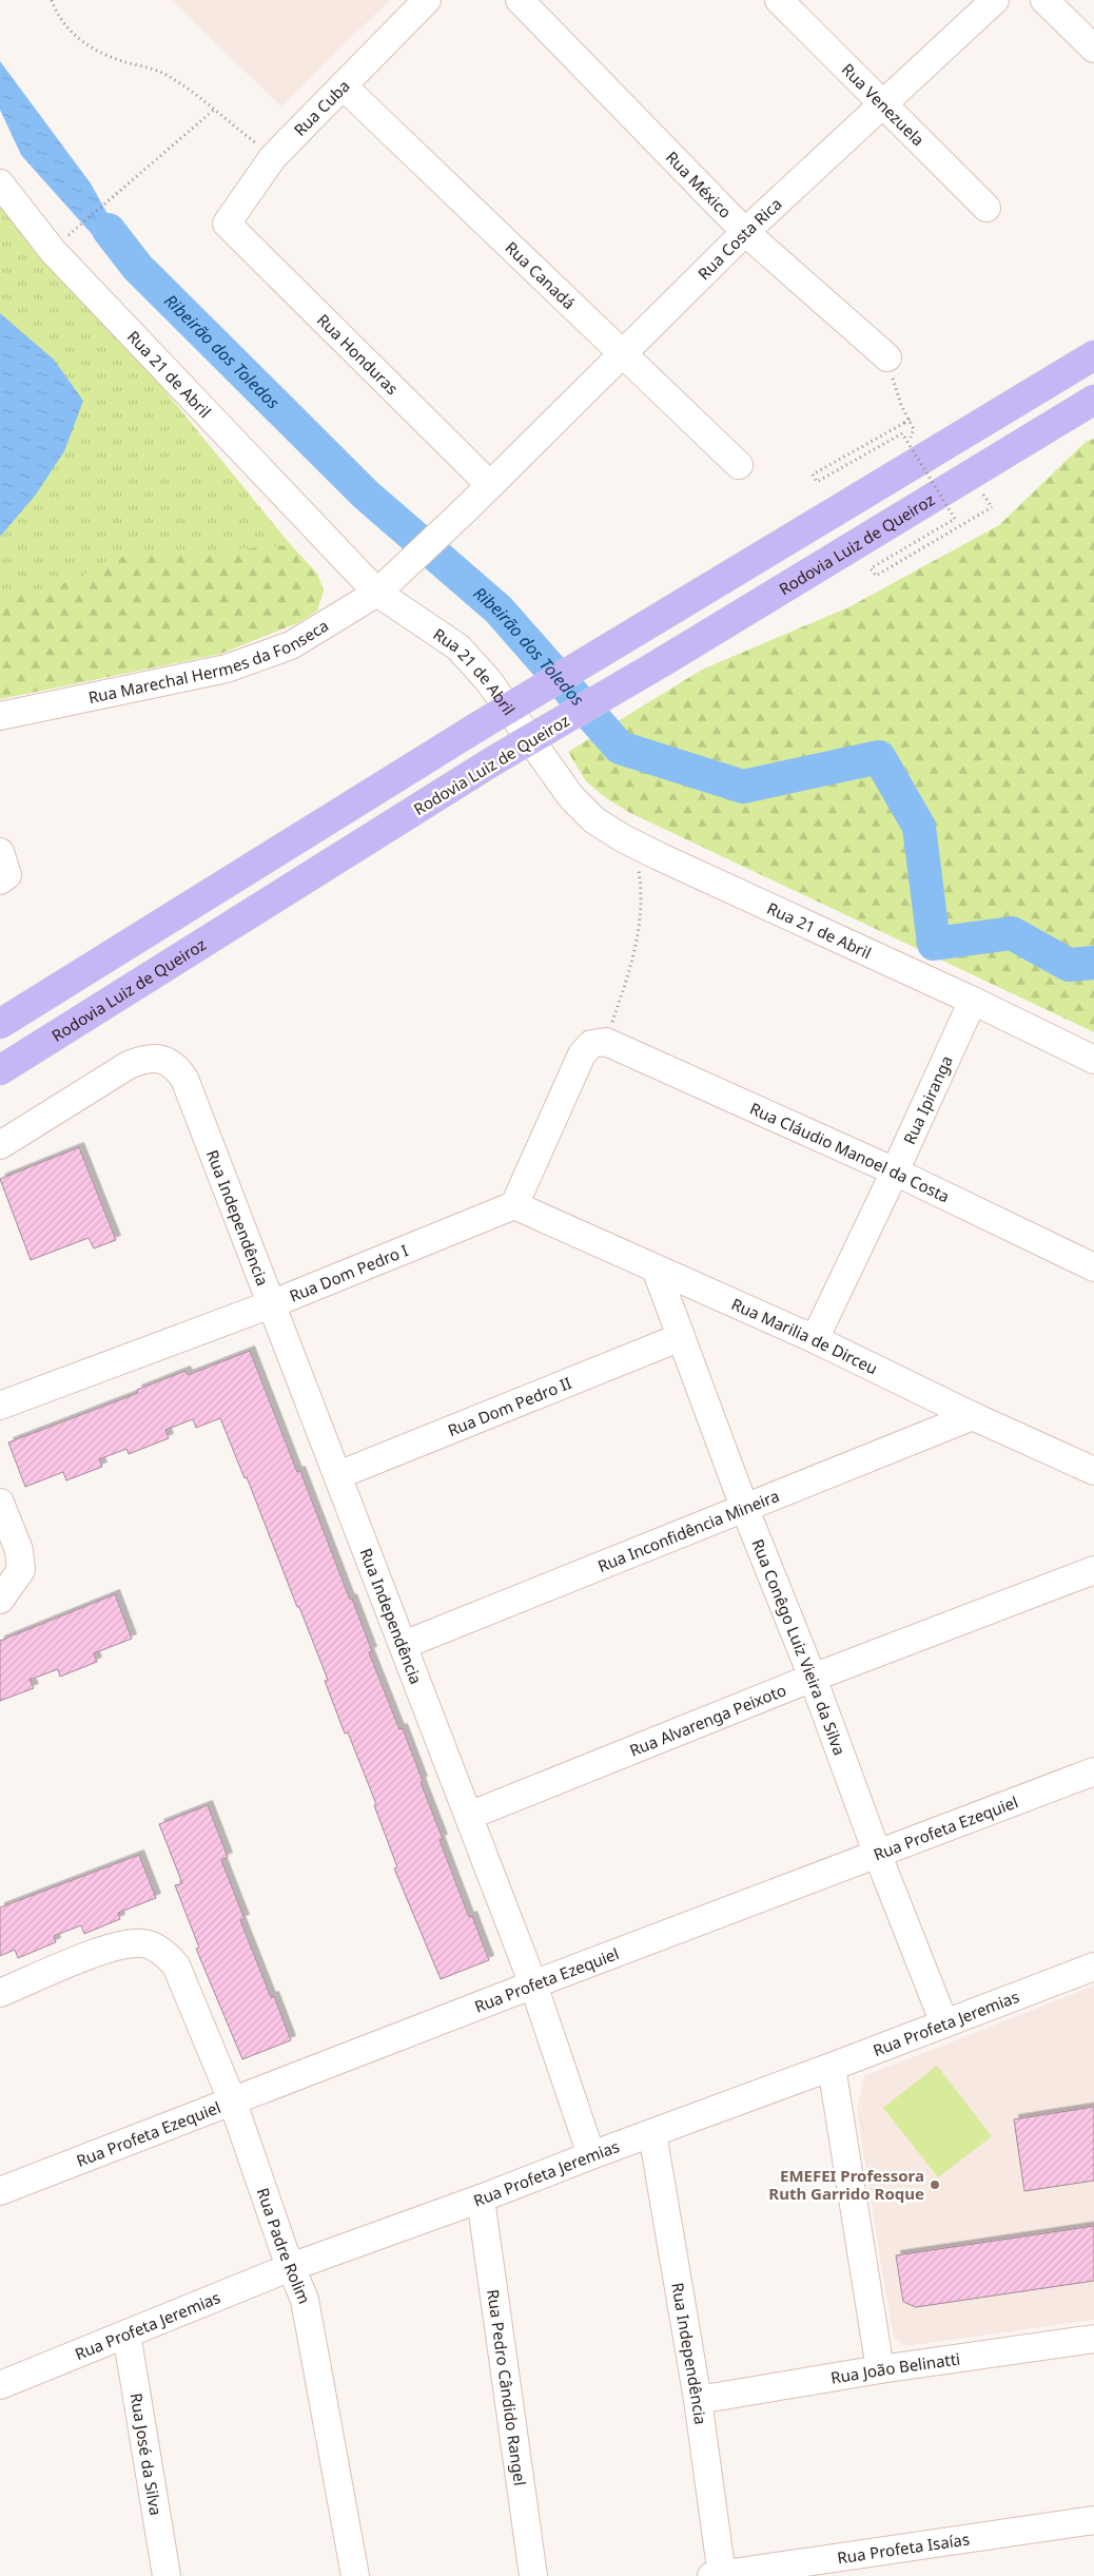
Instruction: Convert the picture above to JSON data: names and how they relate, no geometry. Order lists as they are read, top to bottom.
{
  "streets": {
    "highway": ["Rodovia Luiz de Queiroz"],
    "street": [
      "Rua Venezuela",
      "Rua Cuba",
      "Rua México",
      "Rua Costa Rica",
      "Rua Canadá",
      "Rua Honduras",
      "Rua 21 de Abril",
      "Rua Marechal Hermes da Fonseca",
      "Rua Ipiranga",
      "Rua Cláudio Manoel da Costa",
      "Rua Independência",
      "Rua Dom Pedro I",
      "Rua Marilia de Dirceu",
      "Rua Dom Pedro II",
      "Rua Inconfidência Mineira",
      "Rua Conêgo Luiz Vieira da Silva",
      "Rua Alvarenga Peixoto",
      "Rua Profeta Ezequiel",
      "Rua Profeta Jeremias",
      "Rua Padre Rolim",
      "Rua João Belinatti",
      "Rua Pedro Cândido Rangel",
      "Rua José da Silva",
      "Rua Profeta Isaías"
    ]
  },
  "crossings": [
    ["Rua Venezuela", "Rua Costa Rica"],
    ["Rua Cuba", "Rua Canadá"],
    ["Rua Cuba", "Rua Honduras"],
    ["Rua México", "Rua Costa Rica"],
    ["Rua Costa Rica", "Rua Canadá"],
    ["Rua Costa Rica", "Rua Honduras"],
    ["Rua Costa Rica", "Rua Marechal Hermes da Fonseca"],
    ["Rua Honduras", "Rua Marechal Hermes da Fonseca"],
    ["Rua 21 de Abril", "Rua Marechal Hermes da Fonseca"],
    ["Rua 21 de Abril", "Rua Ipiranga"],
    ["Rua Ipiranga", "Rua Cláudio Manoel da Costa"],
    ["Rua Ipiranga", "Rua Marilia de Dirceu"],
    ["Rua Independência", "Rua Dom Pedro I"],
    ["Rua Independência", "Rua Dom Pedro II"],
    ["Rua Independência", "Rua Inconfidência Mineira"],
    ["Rua Independência", "Rua Alvarenga Peixoto"],
    ["Rua Independência", "Rua Profeta Ezequiel"],
    ["Rua Independência", "Rua Profeta Jeremias"],
    ["Rua Independência", "Rua João Belinatti"],
    ["Rua Independência", "Rua Profeta Isaías"],
    ["Rua Dom Pedro I", "Rua Marilia de Dirceu"],
    ["Rua Marilia de Dirceu", "Rua Inconfidência Mineira"],
    ["Rua Marilia de Dirceu", "Rua Conêgo Luiz Vieira da Silva"],
    ["Rua Dom Pedro II", "Rua Conêgo Luiz Vieira da Silva"],
    ["Rua Inconfidência Mineira", "Rua Conêgo Luiz Vieira da Silva"],
    ["Rua Conêgo Luiz Vieira da Silva", "Rua Alvarenga Peixoto"],
    ["Rua Conêgo Luiz Vieira da Silva", "Rua Profeta Ezequiel"],
    ["Rua Conêgo Luiz Vieira da Silva", "Rua Profeta Jeremias"],
    ["Rua Profeta Ezequiel", "Rua Padre Rolim"],
    ["Rua Profeta Jeremias", "Rua Padre Rolim"],
    ["Rua Profeta Jeremias", "Rua Pedro Cândido Rangel"],
    ["Rua Profeta Jeremias", "Rua José da Silva"]
  ],
  "water": ["Ribeirão dos Toledos"],
  "places": ["EMEFEI Professora Ruth Garrido Roque"]
}
